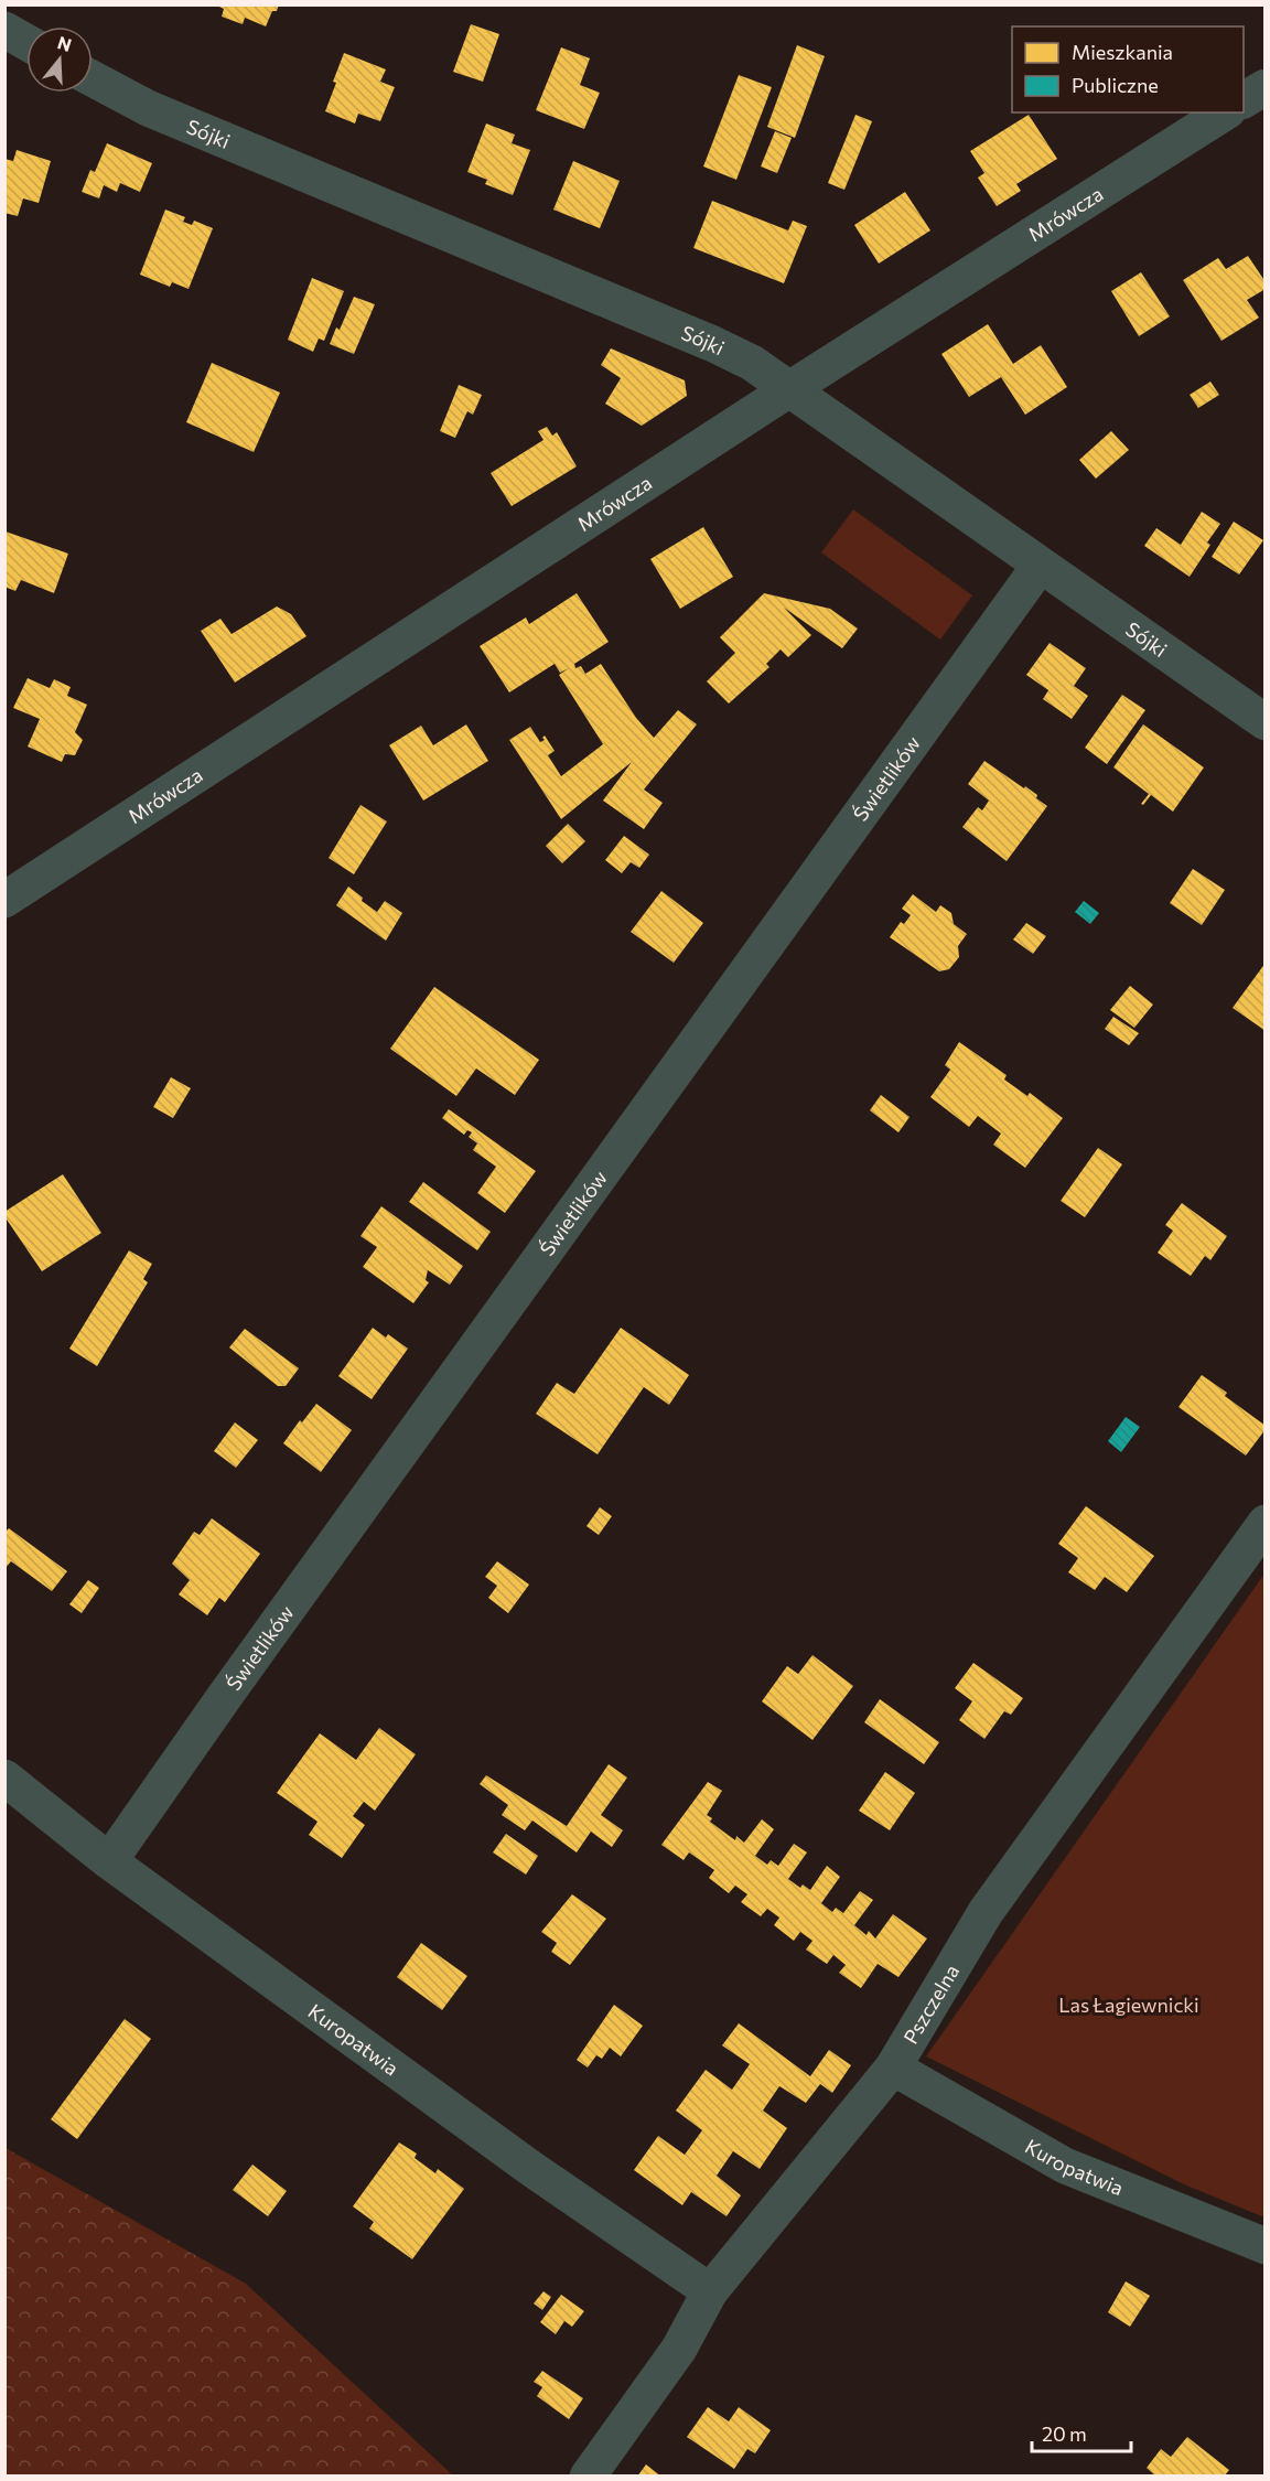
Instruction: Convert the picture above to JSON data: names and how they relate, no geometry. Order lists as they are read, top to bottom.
{
  "streets": {
    "street": [
      "Sójki",
      "Mrówcza",
      "Świetlików",
      "Pszczelna",
      "Kuropatwia"
    ]
  },
  "crossings": [
    ["Sójki", "Mrówcza"],
    ["Sójki", "Świetlików"],
    ["Świetlików", "Kuropatwia"],
    ["Pszczelna", "Kuropatwia"]
  ],
  "parks": ["Las Łagiewnicki"],
  "legend": ["Mieszkania", "Publiczne"],
  "scale_bar": "20 m",
  "north": "top"
}
